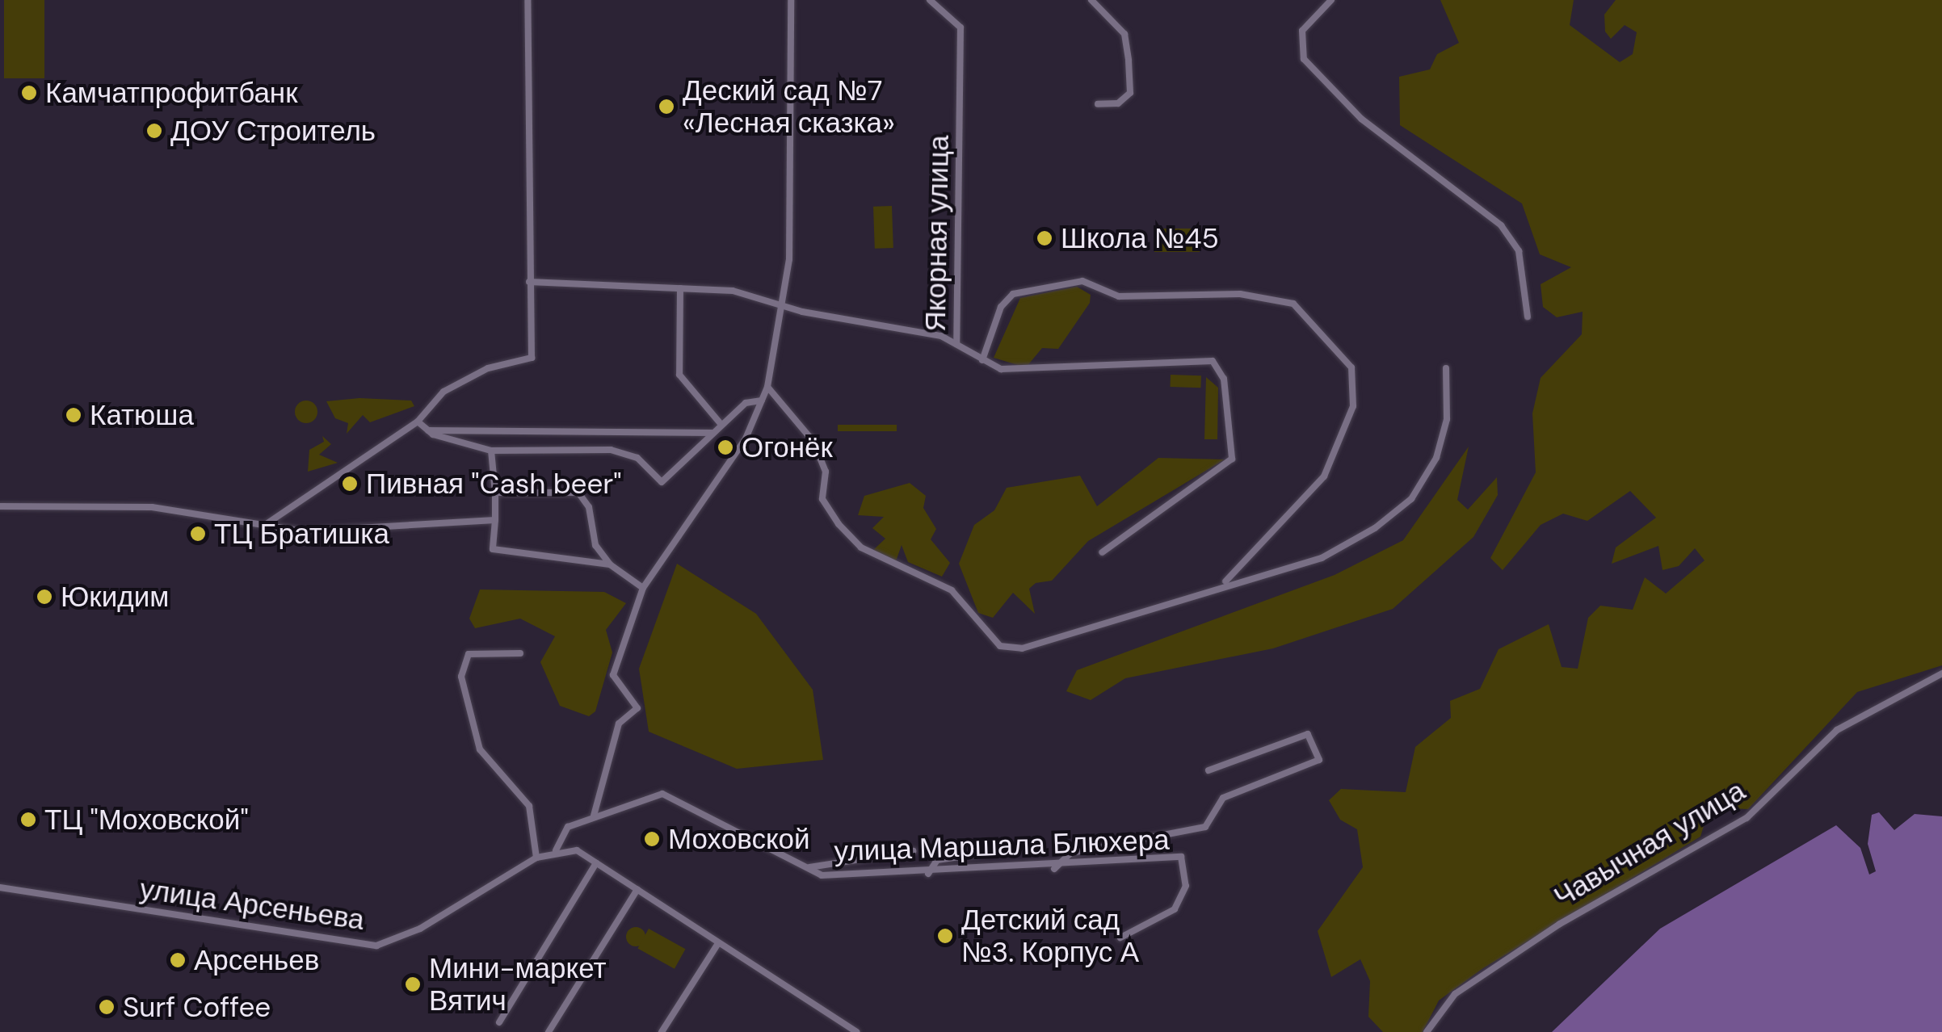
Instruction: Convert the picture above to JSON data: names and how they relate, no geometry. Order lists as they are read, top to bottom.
{
  "streets": {
    "street": [
      "Якорная улица",
      "Чавычная улица",
      "улица Маршала Блюхера",
      "улица Арсеньева"
    ]
  },
  "crossings": [
    ["улица Маршала Блюхера", "улица Арсеньева"]
  ],
  "places": [
    "Камчатпрофитбанк",
    "Деский сад №7 «Лесная сказка»",
    "ДОУ Строитель",
    "Школа №45",
    "Катюша",
    "Огонёк",
    "Пивная \"Cash beer\"",
    "ТЦ Братишка",
    "Юкидим",
    "ТЦ \"Моховской\"",
    "Моховской",
    "Детский сад №3. Корпус А",
    "Арсеньев",
    "Мини-маркет Вятич",
    "Surf Coffee"
  ]
}
